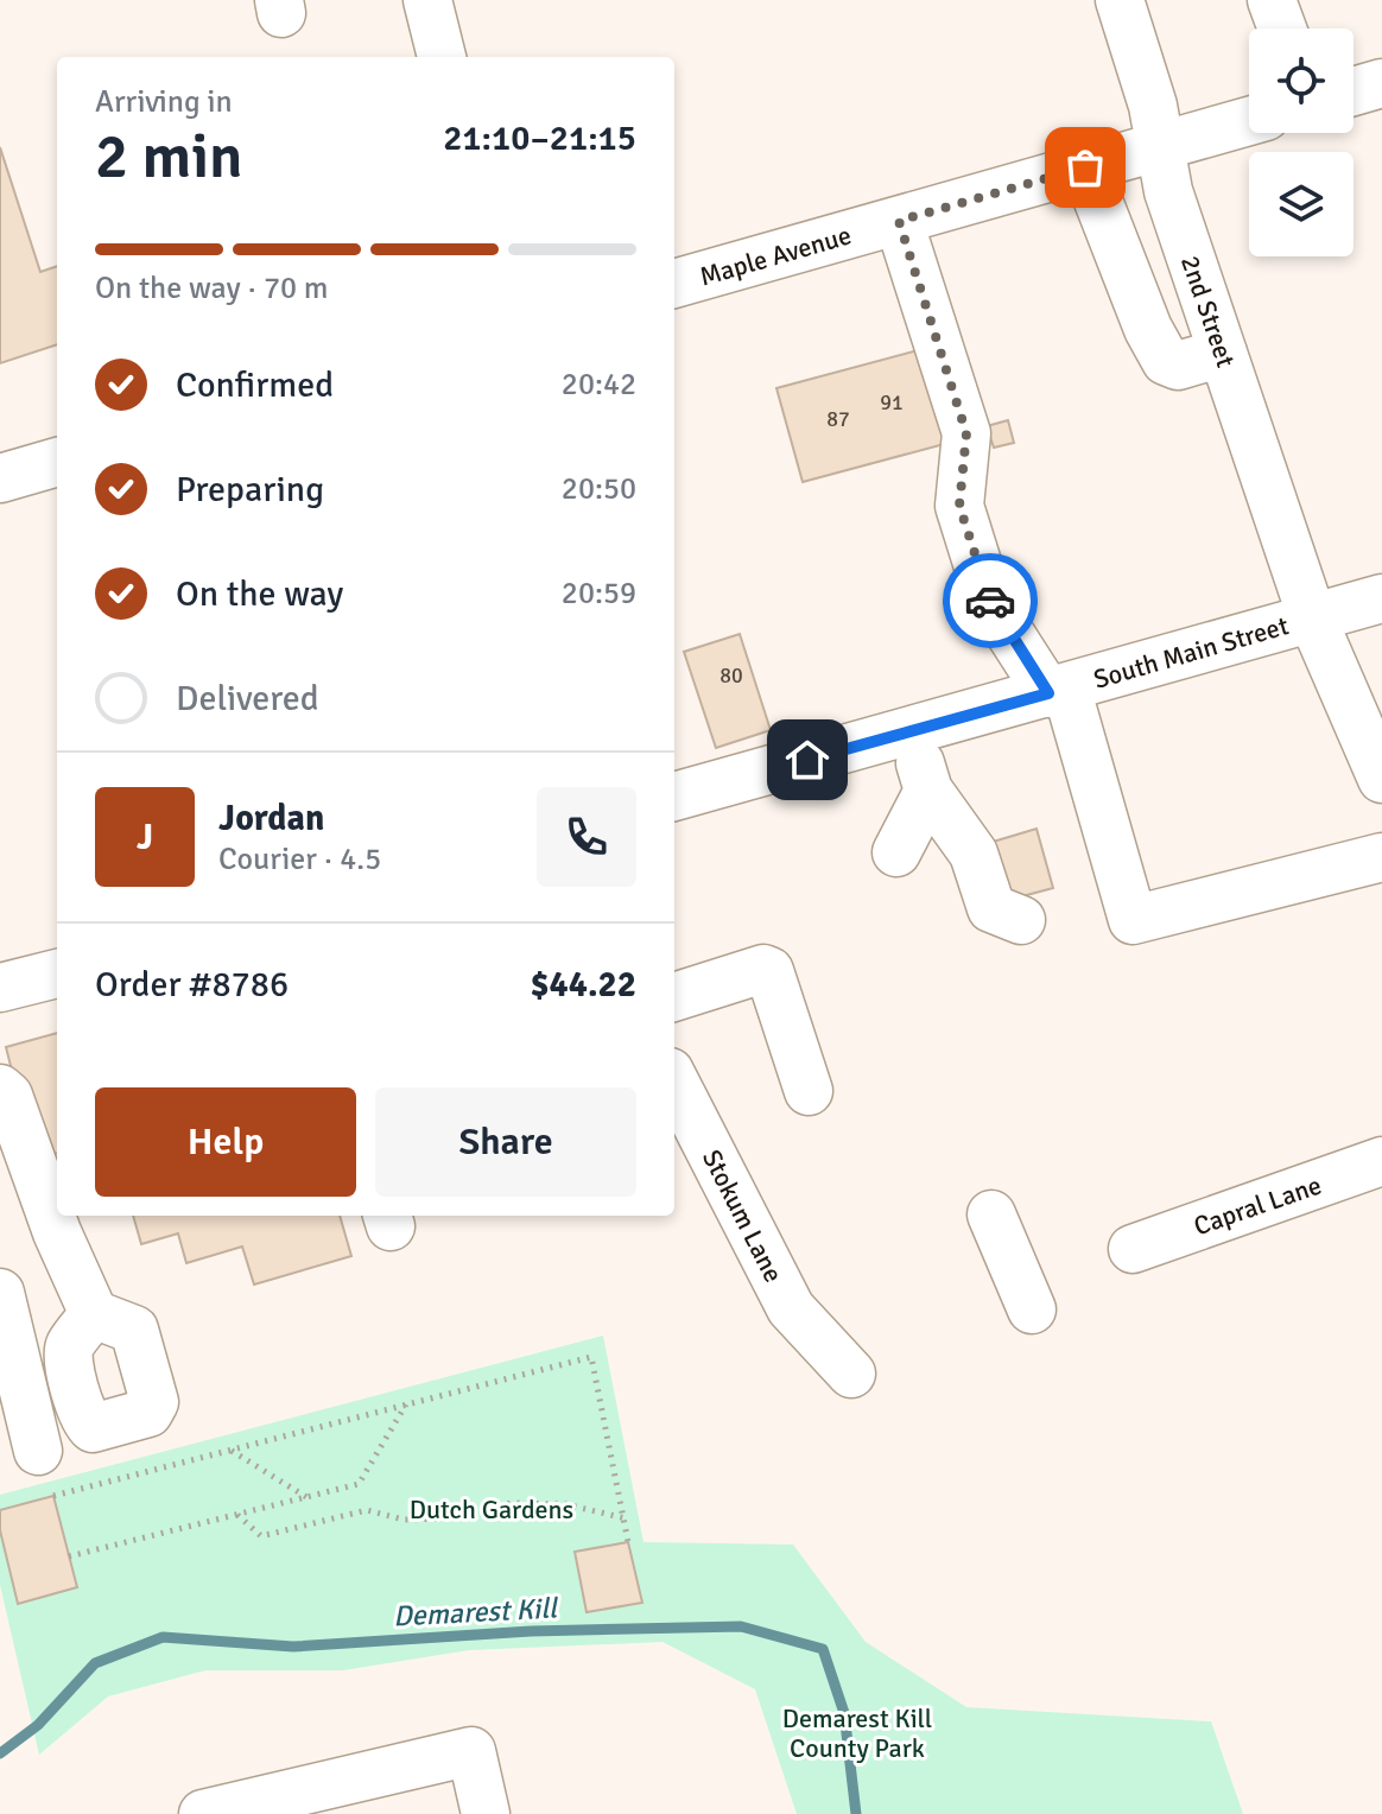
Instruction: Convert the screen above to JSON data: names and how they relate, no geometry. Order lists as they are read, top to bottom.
{
  "streets": {
    "street": [
      "Maple Avenue",
      "2nd Street",
      "South Main Street",
      "Capral Lane",
      "Stokum Lane"
    ]
  },
  "crossings": [
    ["Maple Avenue", "2nd Street"],
    ["2nd Street", "South Main Street"]
  ],
  "water": ["Demarest Kill"],
  "parks": ["Dutch Gardens", "Demarest Kill County Park"],
  "house_numbers": ["91", "87", "80"],
  "page": {
    "heading": ["2 min", "Arriving in", "21:10–21:15"],
    "panel": [
      "Jordan",
      "Courier · 4.5",
      "Order #8786",
      "$44.22"
    ],
    "bar": "On the way · 70 m",
    "list": [
      ["Confirmed", "20:42"],
      ["Preparing", "20:50"],
      ["On the way", "20:59"],
      "Delivered"
    ],
    "round": "J",
    "buttons": ["Help", "Share"]
  }
}
